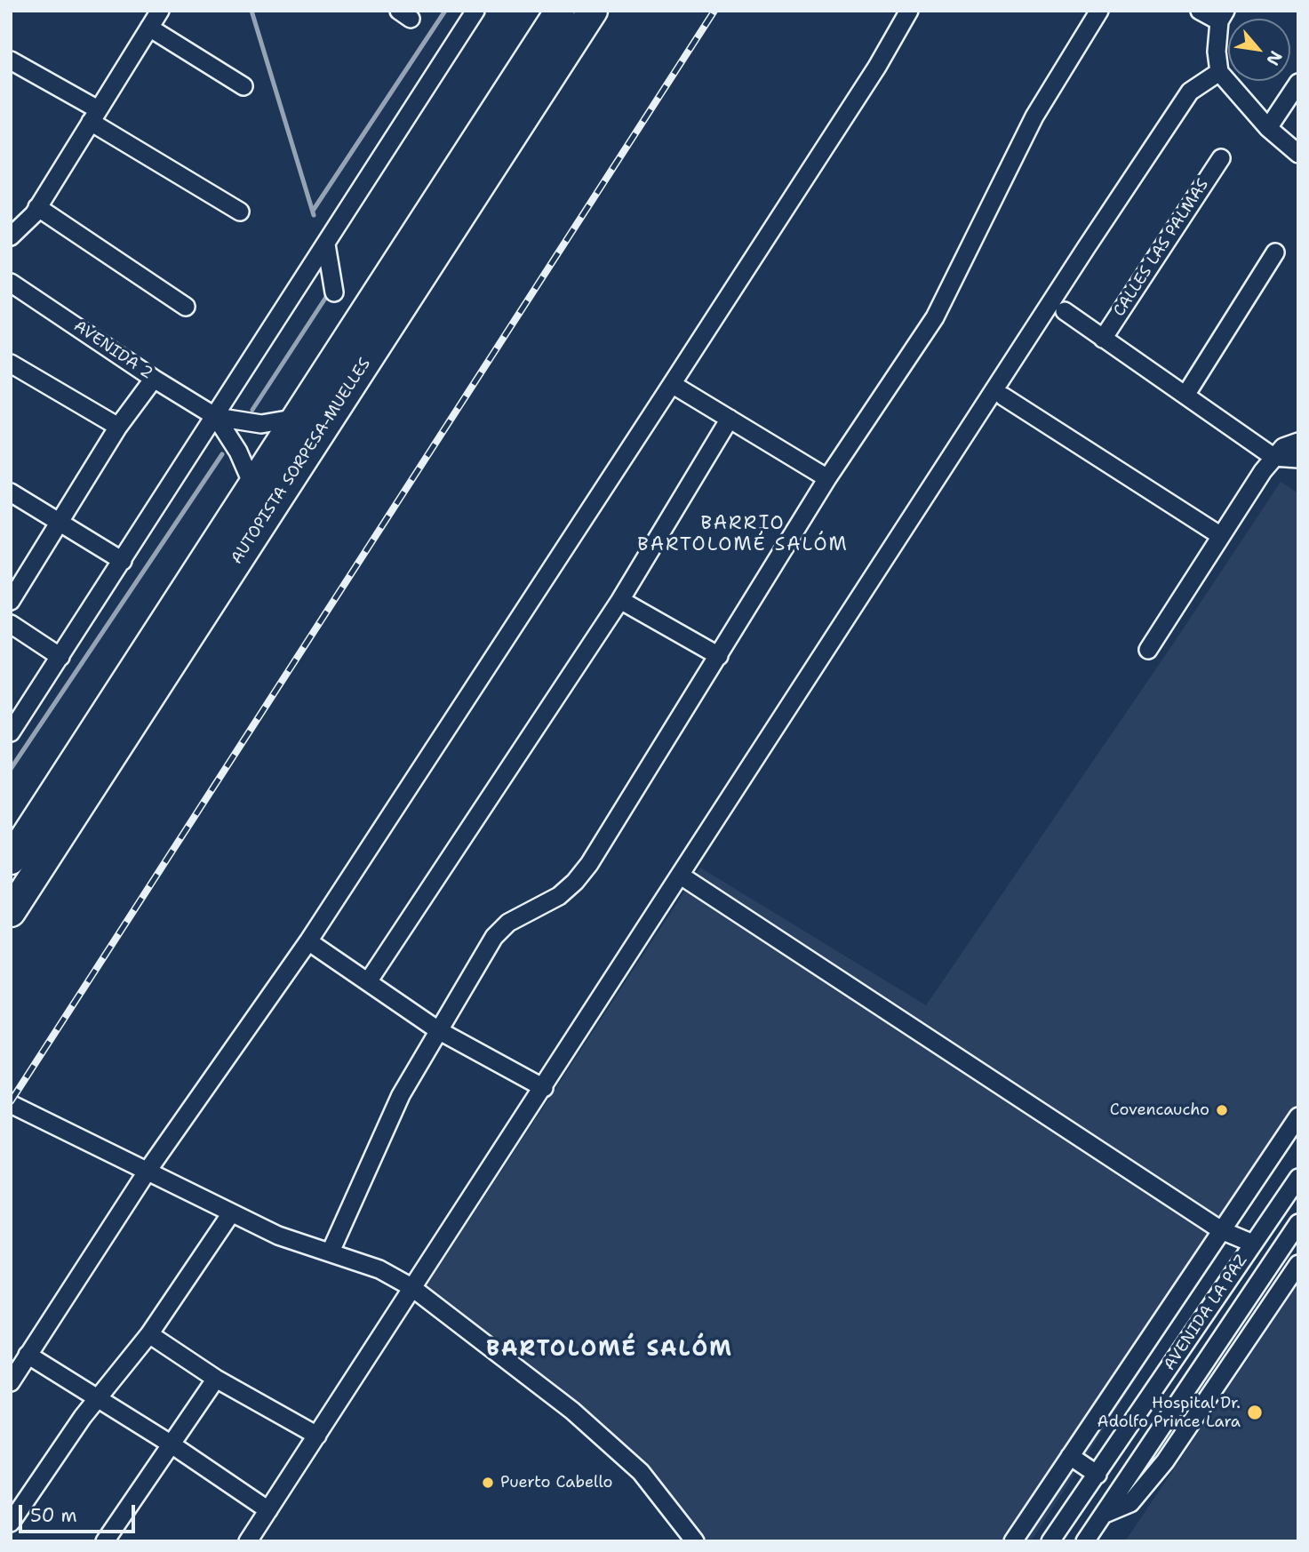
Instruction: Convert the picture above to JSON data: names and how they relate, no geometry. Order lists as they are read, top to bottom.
{
  "streets": {
    "main road": ["AUTOPISTA SORPESA-MUELLES"],
    "street": ["CALLES LAS PALMAS", "AVENIDA 2", "AVENIDA LA PAZ"]
  },
  "districts": ["BARRIO BARTOLOMÉ SALÓM", "BARTOLOMÉ SALÓM"],
  "places": ["Covencaucho", "Hospital Dr. Adolfo Prince Lara", "Puerto Cabello"],
  "scale_bar": "50 m",
  "north": "bottom right"
}
